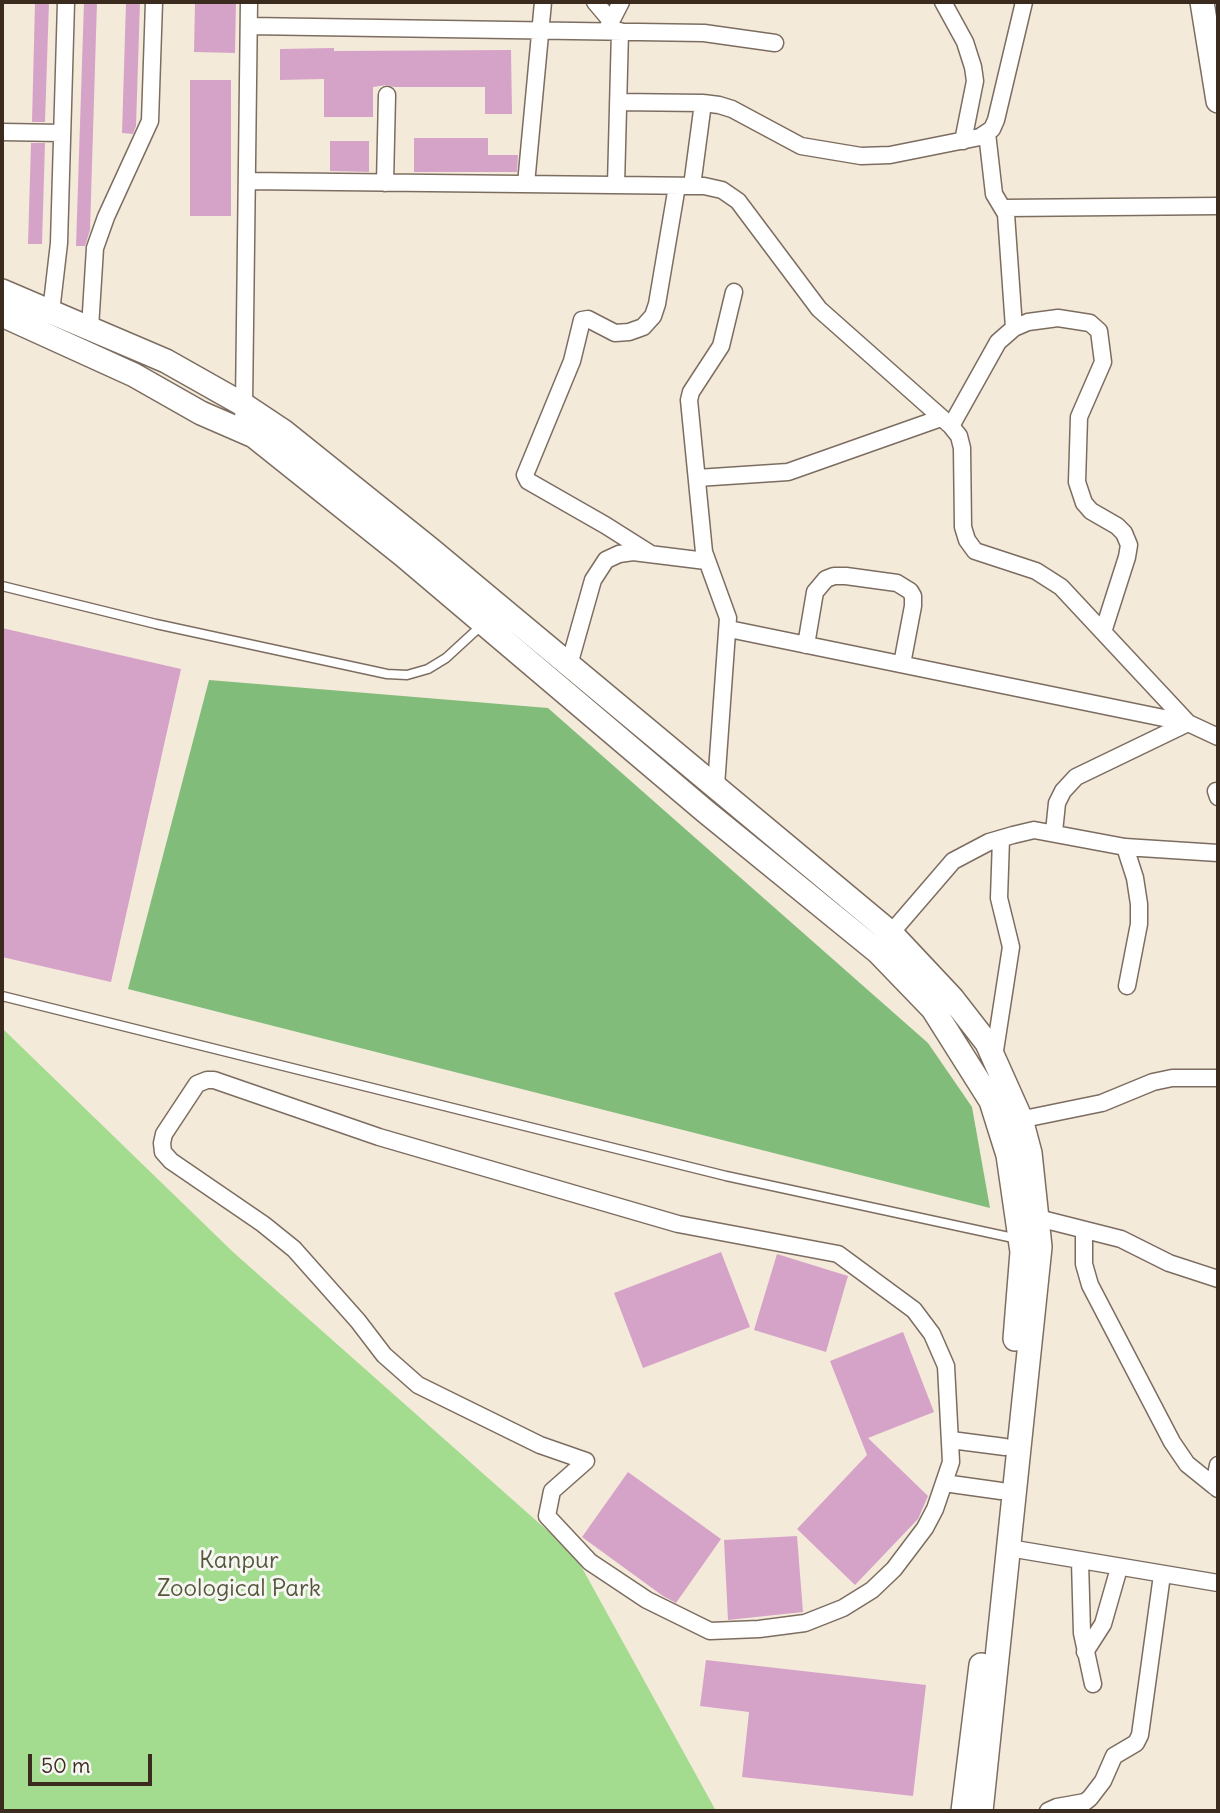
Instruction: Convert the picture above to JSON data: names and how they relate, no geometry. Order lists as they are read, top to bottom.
{
  "parks": ["Kanpur Zoological Park"],
  "scale_bar": "50 m"
}
